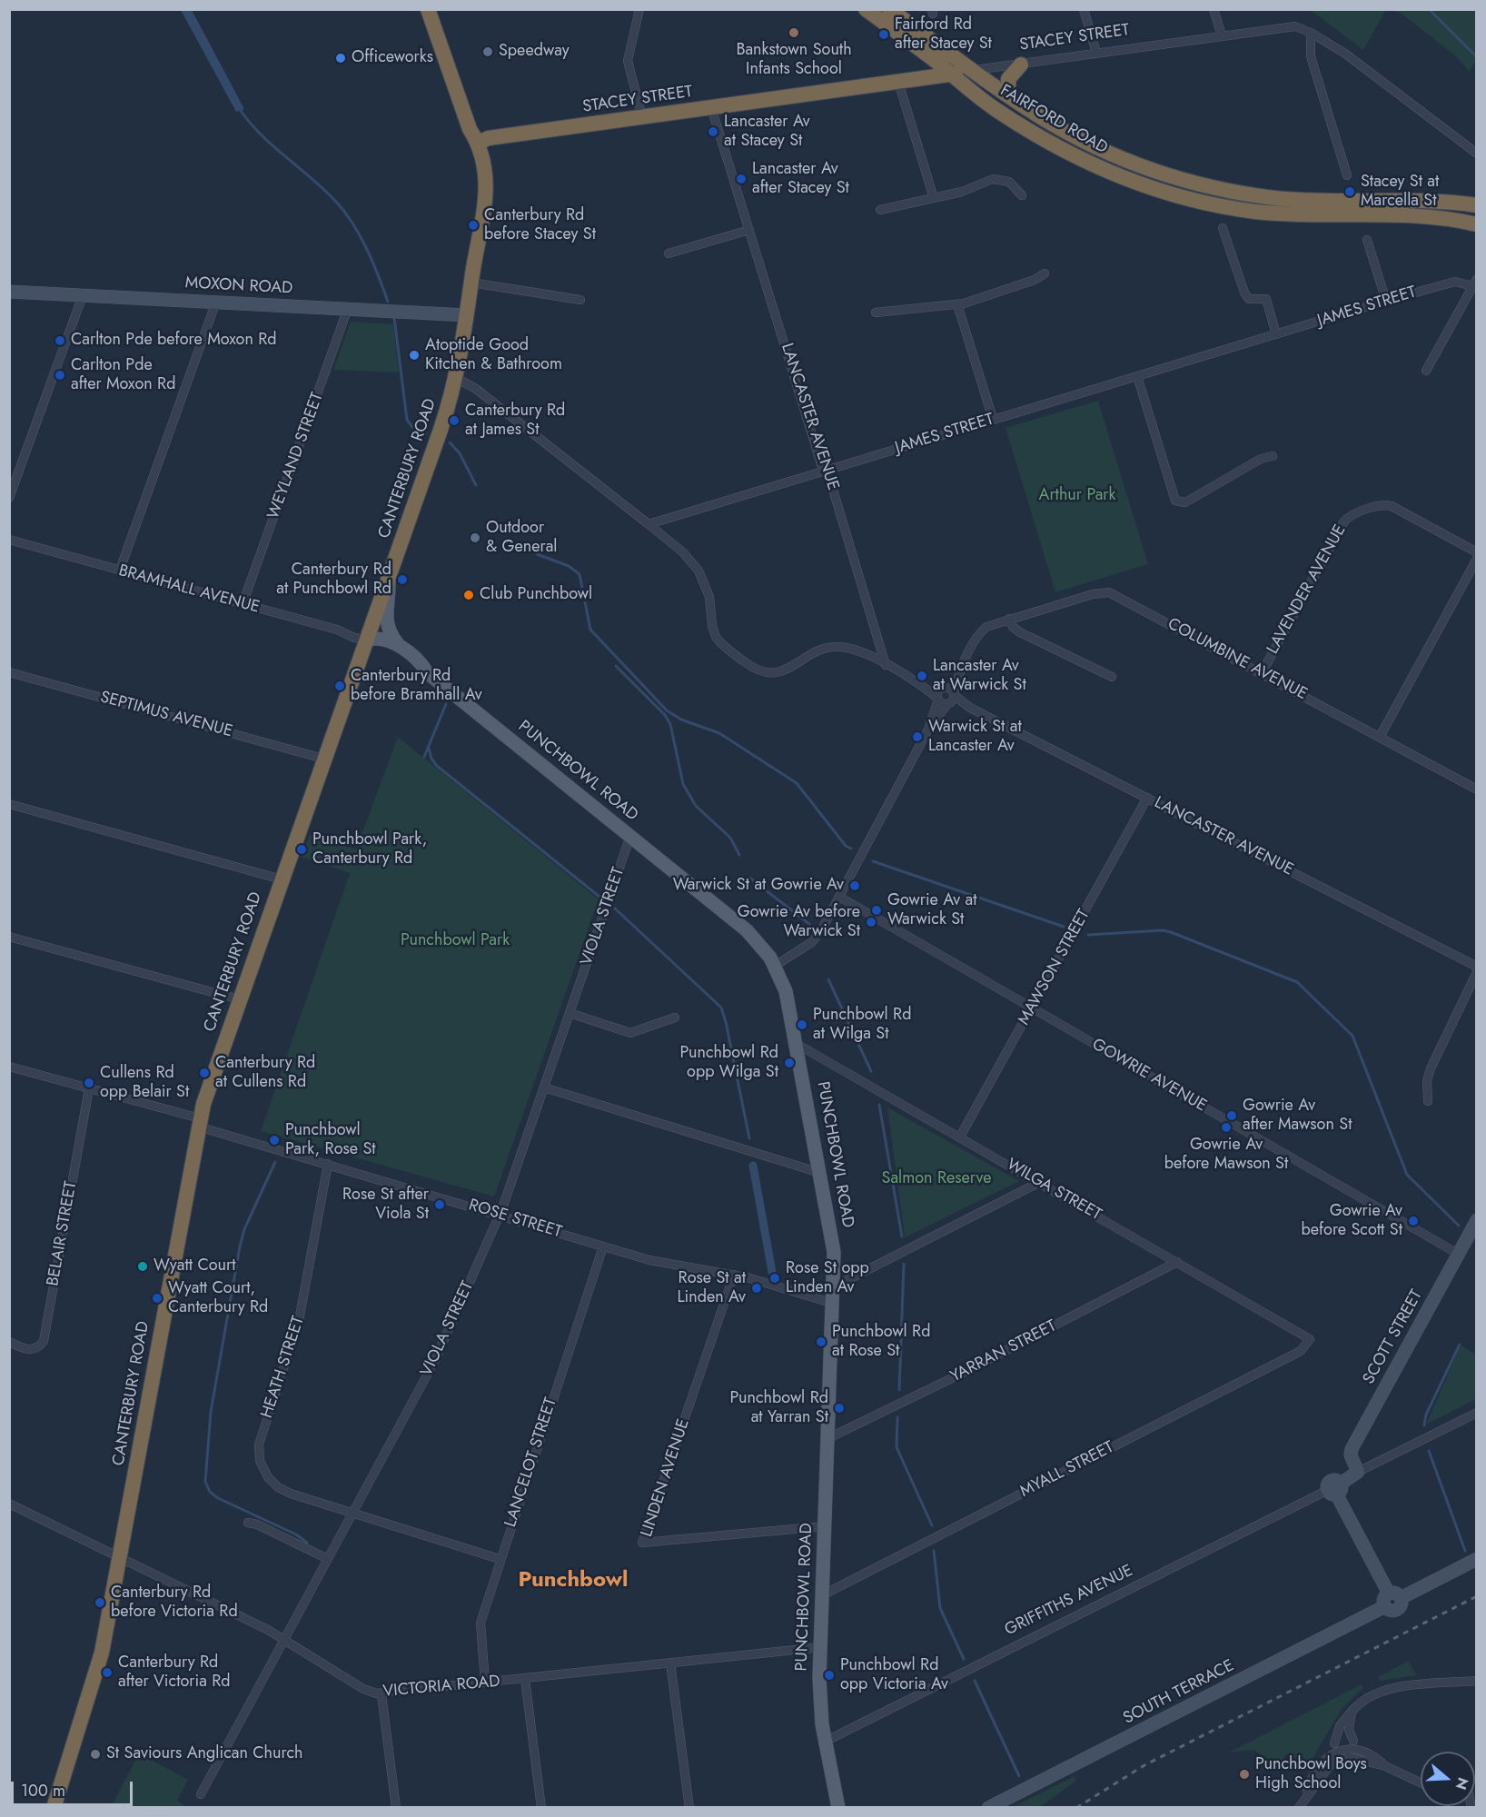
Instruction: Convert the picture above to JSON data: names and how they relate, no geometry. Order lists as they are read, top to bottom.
{
  "streets": {
    "highway": ["STACEY STREET", "FAIRFORD ROAD", "CANTERBURY ROAD"],
    "main road": ["PUNCHBOWL ROAD"],
    "street": [
      "MOXON ROAD",
      "JAMES STREET",
      "LANCASTER AVENUE",
      "WEYLAND STREET",
      "BRAMHALL AVENUE",
      "LAVENDER AVENUE",
      "COLUMBINE AVENUE",
      "SEPTIMUS AVENUE",
      "VIOLA STREET",
      "MAWSON STREET",
      "GOWRIE AVENUE",
      "WILGA STREET",
      "ROSE STREET",
      "BELAIR STREET",
      "SCOTT STREET",
      "YARRAN STREET",
      "HEATH STREET",
      "LANCELOT STREET",
      "MYALL STREET",
      "LINDEN AVENUE",
      "GRIFFITHS AVENUE",
      "VICTORIA ROAD",
      "SOUTH TERRACE"
    ]
  },
  "crossings": [
    ["STACEY STREET", "FAIRFORD ROAD"],
    ["STACEY STREET", "LANCASTER AVENUE"],
    ["STACEY STREET", "CANTERBURY ROAD"],
    ["MOXON ROAD", "WEYLAND STREET"],
    ["MOXON ROAD", "CANTERBURY ROAD"],
    ["JAMES STREET", "LANCASTER AVENUE"],
    ["LANCASTER AVENUE", "MAWSON STREET"],
    ["WEYLAND STREET", "BRAMHALL AVENUE"],
    ["CANTERBURY ROAD", "BRAMHALL AVENUE"],
    ["CANTERBURY ROAD", "SEPTIMUS AVENUE"],
    ["CANTERBURY ROAD", "PUNCHBOWL ROAD"],
    ["CANTERBURY ROAD", "ROSE STREET"],
    ["CANTERBURY ROAD", "VICTORIA ROAD"],
    ["BRAMHALL AVENUE", "PUNCHBOWL ROAD"],
    ["LAVENDER AVENUE", "COLUMBINE AVENUE"],
    ["PUNCHBOWL ROAD", "VIOLA STREET"],
    ["PUNCHBOWL ROAD", "WILGA STREET"],
    ["PUNCHBOWL ROAD", "ROSE STREET"],
    ["PUNCHBOWL ROAD", "YARRAN STREET"],
    ["PUNCHBOWL ROAD", "MYALL STREET"],
    ["PUNCHBOWL ROAD", "LINDEN AVENUE"],
    ["PUNCHBOWL ROAD", "GRIFFITHS AVENUE"],
    ["PUNCHBOWL ROAD", "VICTORIA ROAD"],
    ["VIOLA STREET", "ROSE STREET"],
    ["VIOLA STREET", "HEATH STREET"],
    ["VIOLA STREET", "VICTORIA ROAD"],
    ["MAWSON STREET", "GOWRIE AVENUE"],
    ["MAWSON STREET", "WILGA STREET"],
    ["GOWRIE AVENUE", "SCOTT STREET"],
    ["WILGA STREET", "YARRAN STREET"],
    ["WILGA STREET", "MYALL STREET"],
    ["ROSE STREET", "BELAIR STREET"],
    ["ROSE STREET", "HEATH STREET"],
    ["ROSE STREET", "LANCELOT STREET"],
    ["ROSE STREET", "LINDEN AVENUE"],
    ["SCOTT STREET", "GRIFFITHS AVENUE"],
    ["HEATH STREET", "LANCELOT STREET"],
    ["LANCELOT STREET", "VICTORIA ROAD"]
  ],
  "districts": ["Punchbowl"],
  "parks": ["Arthur Park", "Punchbowl Park", "Salmon Reserve"],
  "places": [
    "Bankstown South Infants School",
    "Fairford Rd after Stacey St",
    "Speedway",
    "Officeworks",
    "Lancaster Av at Stacey St",
    "Lancaster Av after Stacey St",
    "Stacey St at Marcella St",
    "Canterbury Rd before Stacey St",
    "Carlton Pde before Moxon Rd",
    "Atoptide Good Kitchen & Bathroom",
    "Carlton Pde after Moxon Rd",
    "Canterbury Rd at James St",
    "Outdoor & General",
    "Canterbury Rd at Punchbowl Rd",
    "Club Punchbowl",
    "Lancaster Av at Warwick St",
    "Canterbury Rd before Bramhall Av",
    "Warwick St at Lancaster Av",
    "Punchbowl Park, Canterbury Rd",
    "Warwick St at Gowrie Av",
    "Gowrie Av at Warwick St",
    "Gowrie Av before Warwick St",
    "Punchbowl Rd at Wilga St",
    "Punchbowl Rd opp Wilga St",
    "Canterbury Rd at Cullens Rd",
    "Cullens Rd opp Belair St",
    "Gowrie Av after Mawson St",
    "Gowrie Av before Mawson St",
    "Punchbowl Park, Rose St",
    "Rose St after Viola St",
    "Gowrie Av before Scott St",
    "Wyatt Court",
    "Rose St opp Linden Av",
    "Rose St at Linden Av",
    "Wyatt Court, Canterbury Rd",
    "Punchbowl Rd at Rose St",
    "Punchbowl Rd at Yarran St",
    "Canterbury Rd before Victoria Rd",
    "Canterbury Rd after Victoria Rd",
    "Punchbowl Rd opp Victoria Av",
    "St Saviours Anglican Church",
    "Punchbowl Boys High School"
  ],
  "scale_bar": "100 m",
  "north": "right"
}
